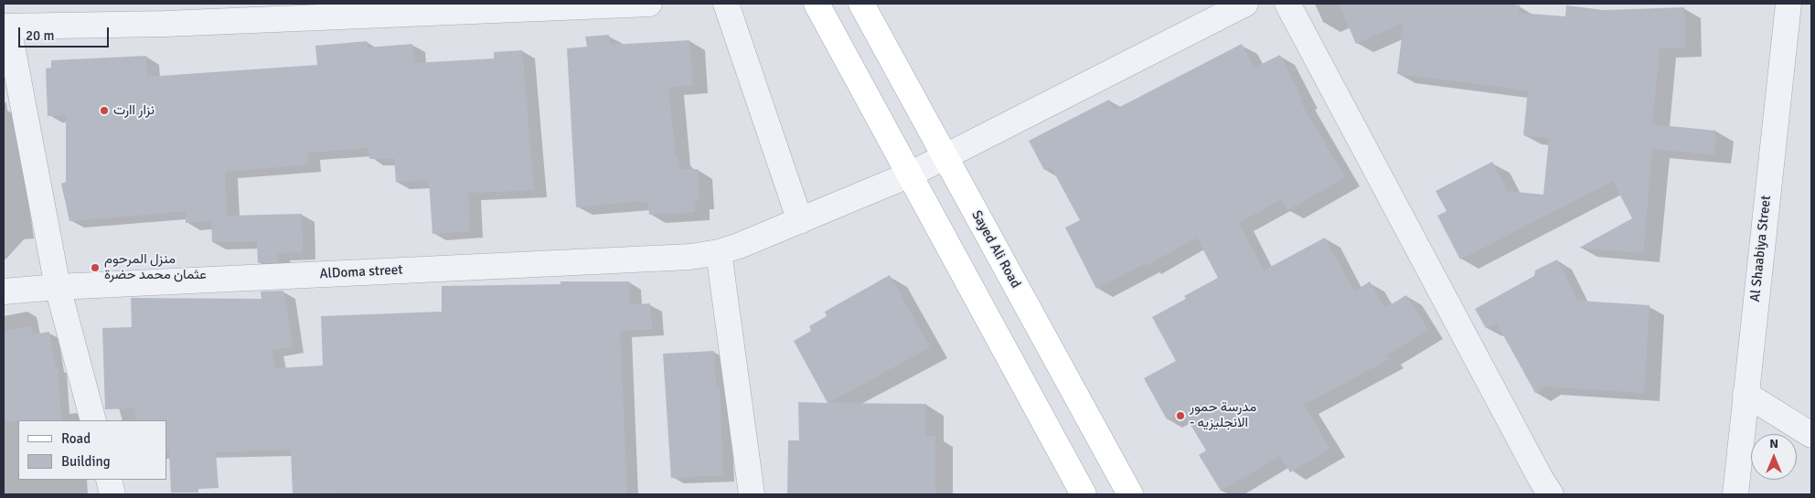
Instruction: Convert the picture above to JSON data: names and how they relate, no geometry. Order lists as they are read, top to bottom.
{
  "streets": {
    "main road": ["Sayed Ali Road"],
    "street": ["Al Shaabiya Street", "AlDoma street"]
  },
  "crossings": [
    ["Sayed Ali Road", "AlDoma street"]
  ],
  "places": ["نزار اارت", "منزل المرحوم عثمان محمد حضرة", "مدرسة حمور - الانجليزيه"],
  "legend": ["Road", "Building"],
  "scale_bar": "20 m",
  "north": "top"
}
